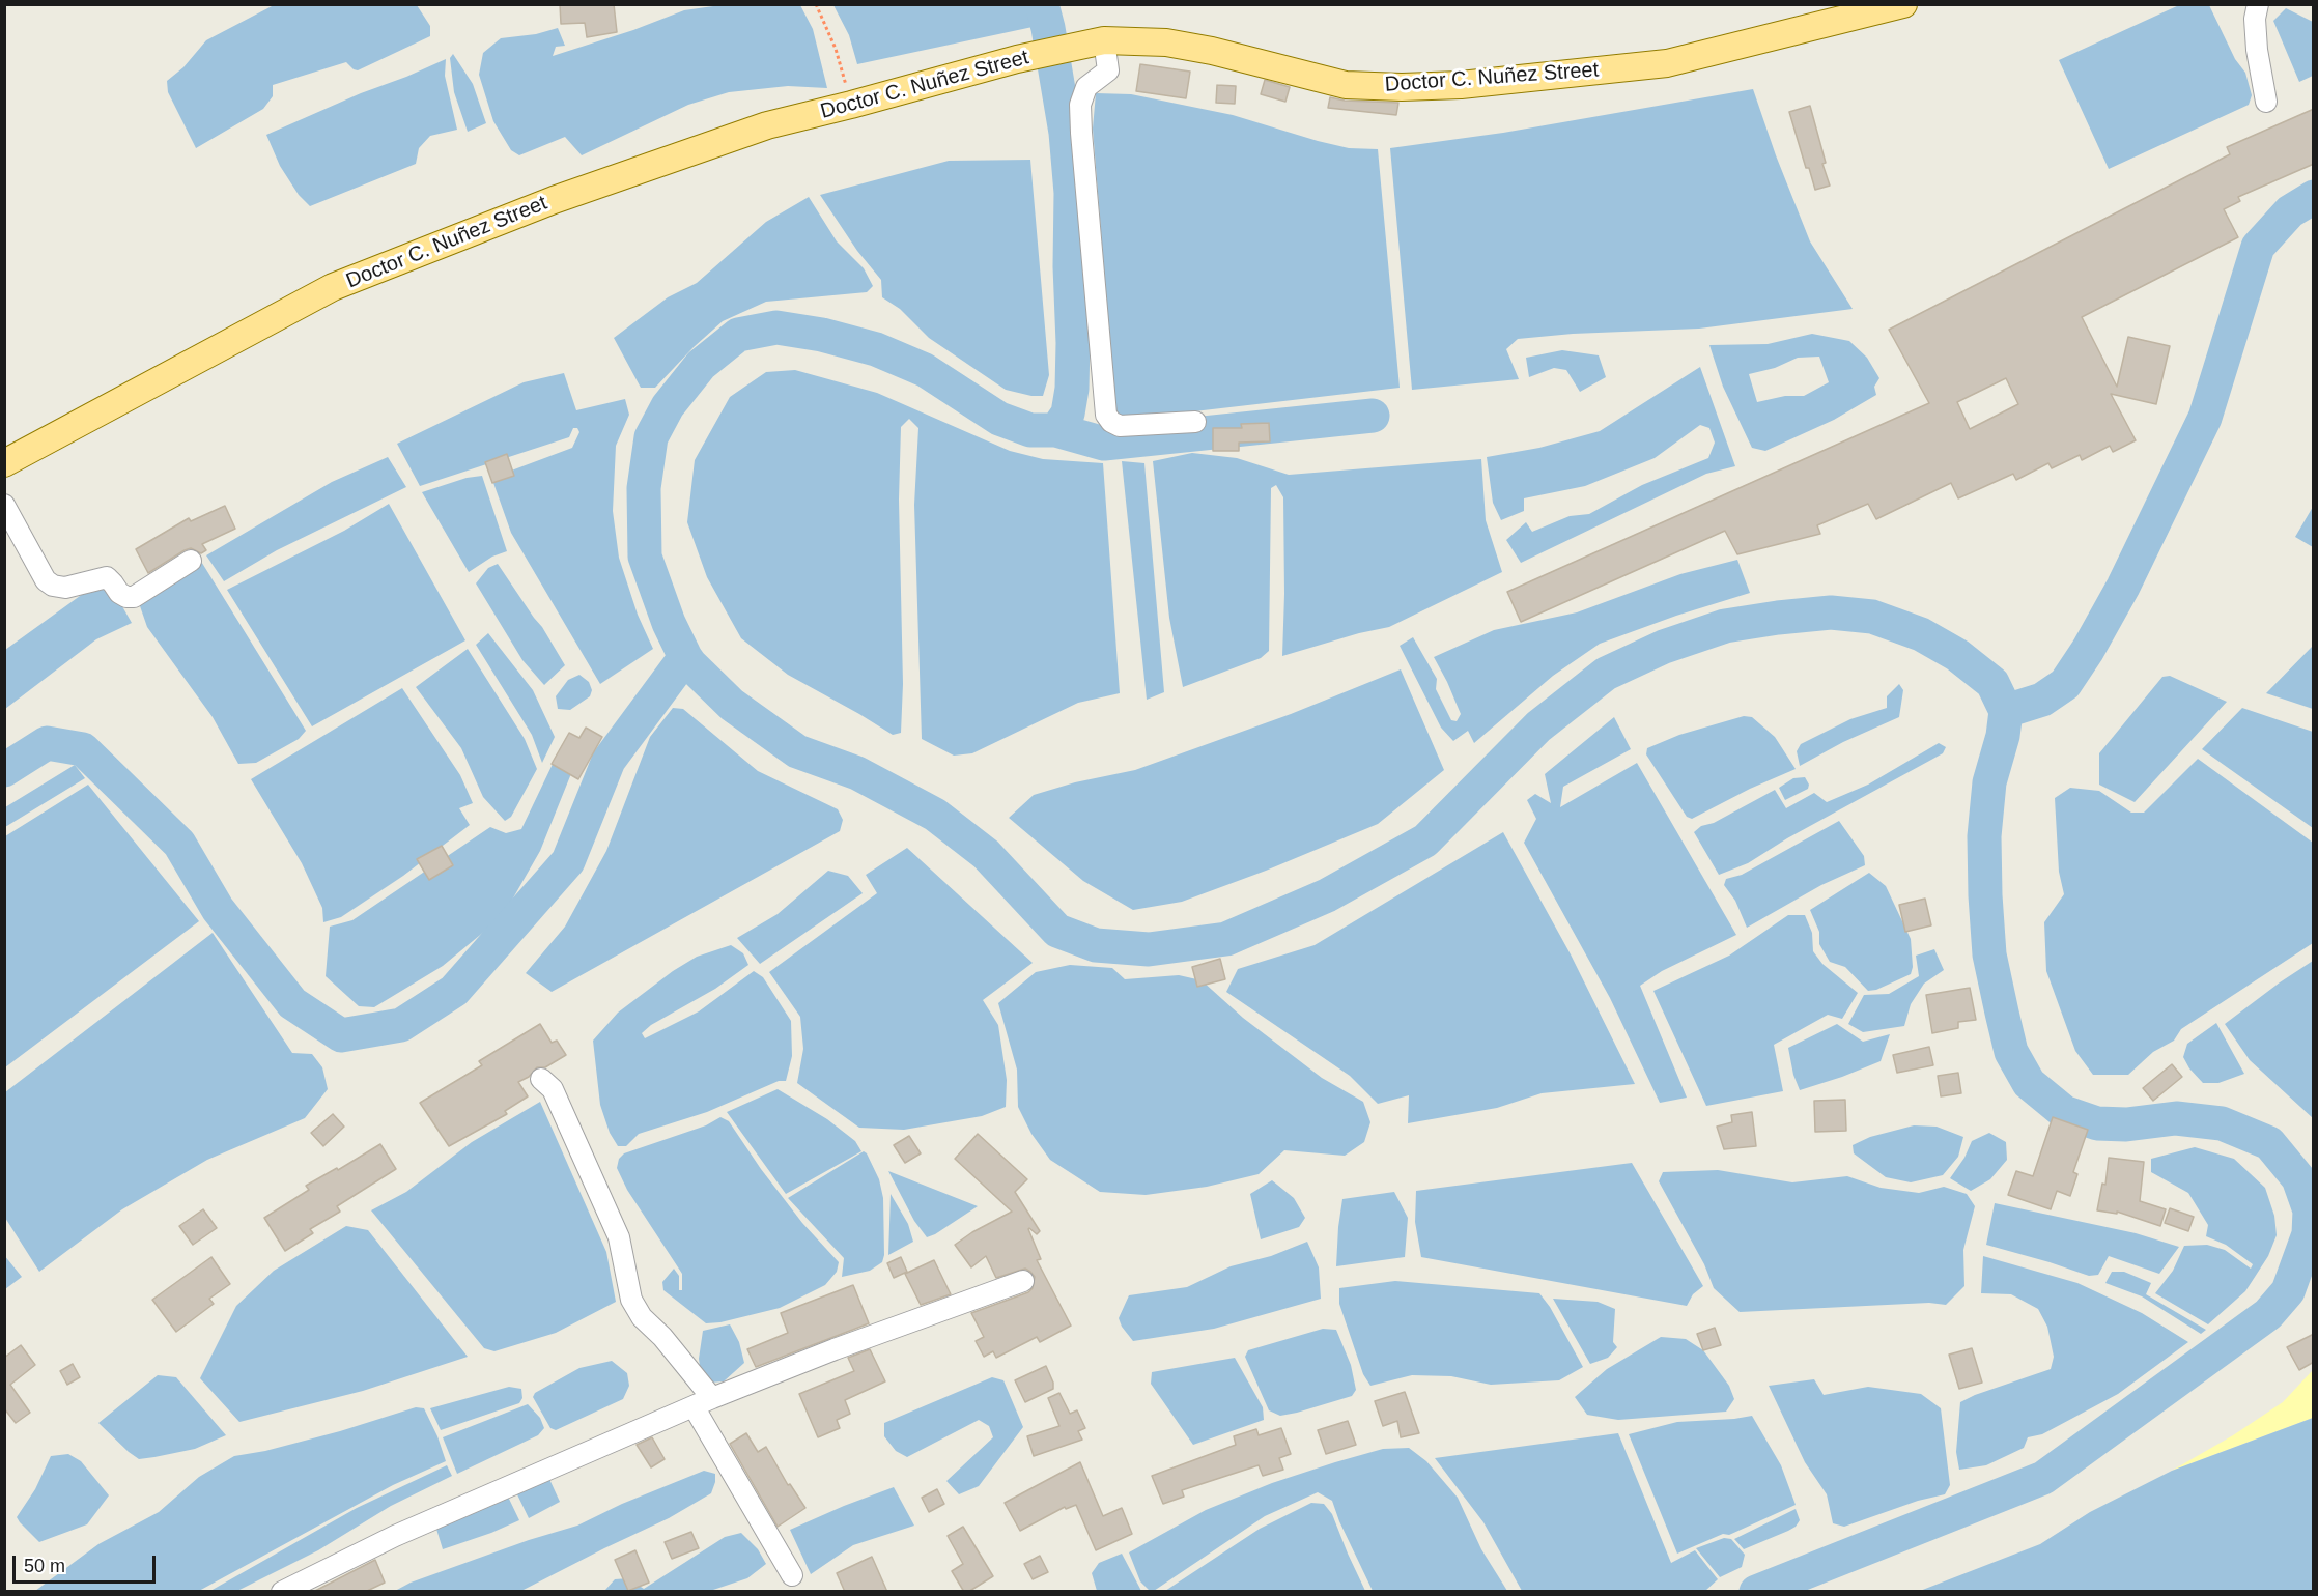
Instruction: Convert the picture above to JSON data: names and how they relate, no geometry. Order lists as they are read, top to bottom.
{
  "streets": {
    "main road": ["Doctor C. Nuñez Street"]
  },
  "scale_bar": "50 m"
}
